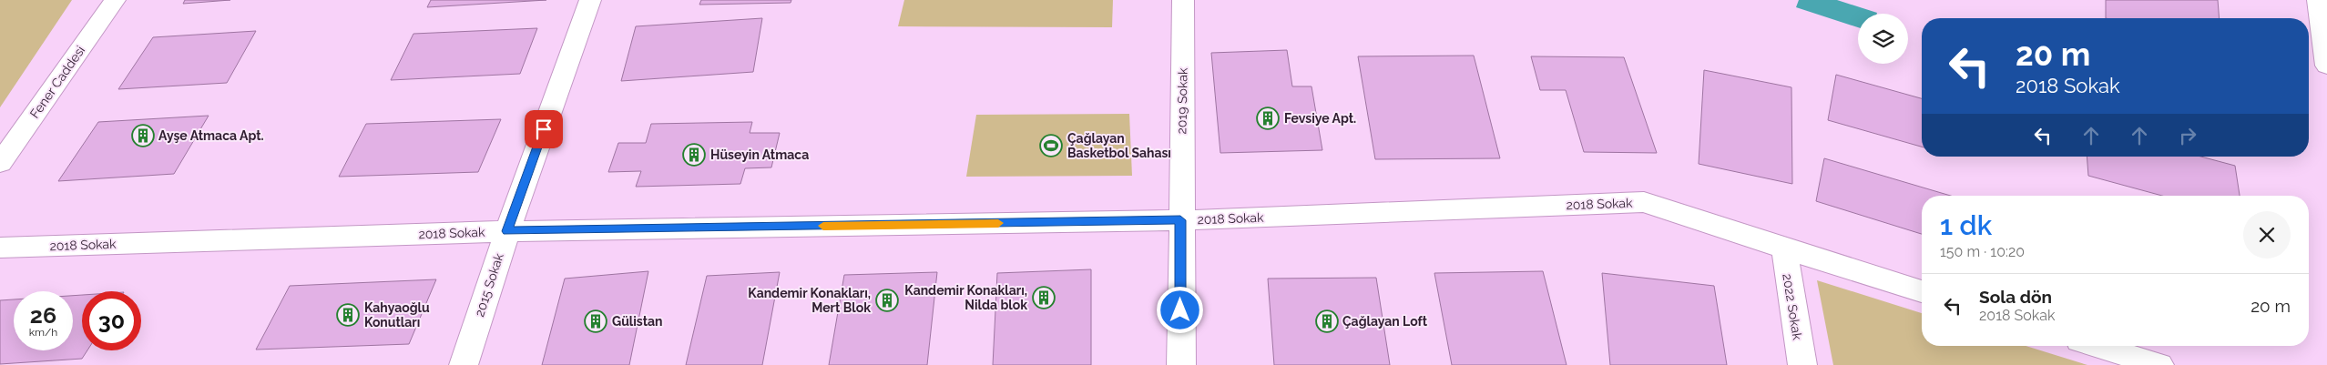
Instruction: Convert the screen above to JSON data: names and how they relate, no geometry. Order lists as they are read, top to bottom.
{
  "streets": {
    "street": [
      "Fener Caddesi",
      "2019 Sokak",
      "2018 Sokak",
      "2015 Sokak",
      "2022 Sokak"
    ]
  },
  "crossings": [
    ["2019 Sokak", "2018 Sokak"],
    ["2018 Sokak", "2015 Sokak"],
    ["2018 Sokak", "2022 Sokak"]
  ],
  "places": {
    "building": [
      "Fevsiye Apt.",
      "Ayşe Atmaca Apt.",
      "Hüseyin Atmaca",
      "Kandemir Konakları, Nilda blok",
      "Kandemir Konakları, Mert Blok",
      "Kahyaoğlu Konutları",
      "Gülistan",
      "Çağlayan Loft"
    ],
    "sports": ["Çağlayan Basketbol Sahası"]
  },
  "page": {
    "turn": ["20 m", "2018 Sokak"],
    "heading": ["1 dk", "150 m · 10:20"],
    "list": [
      {
        "name": "Sola dön",
        "note": "2018 Sokak",
        "value": "20 m"
      }
    ],
    "speed": "26 km/h",
    "limit": "30"
  }
}
